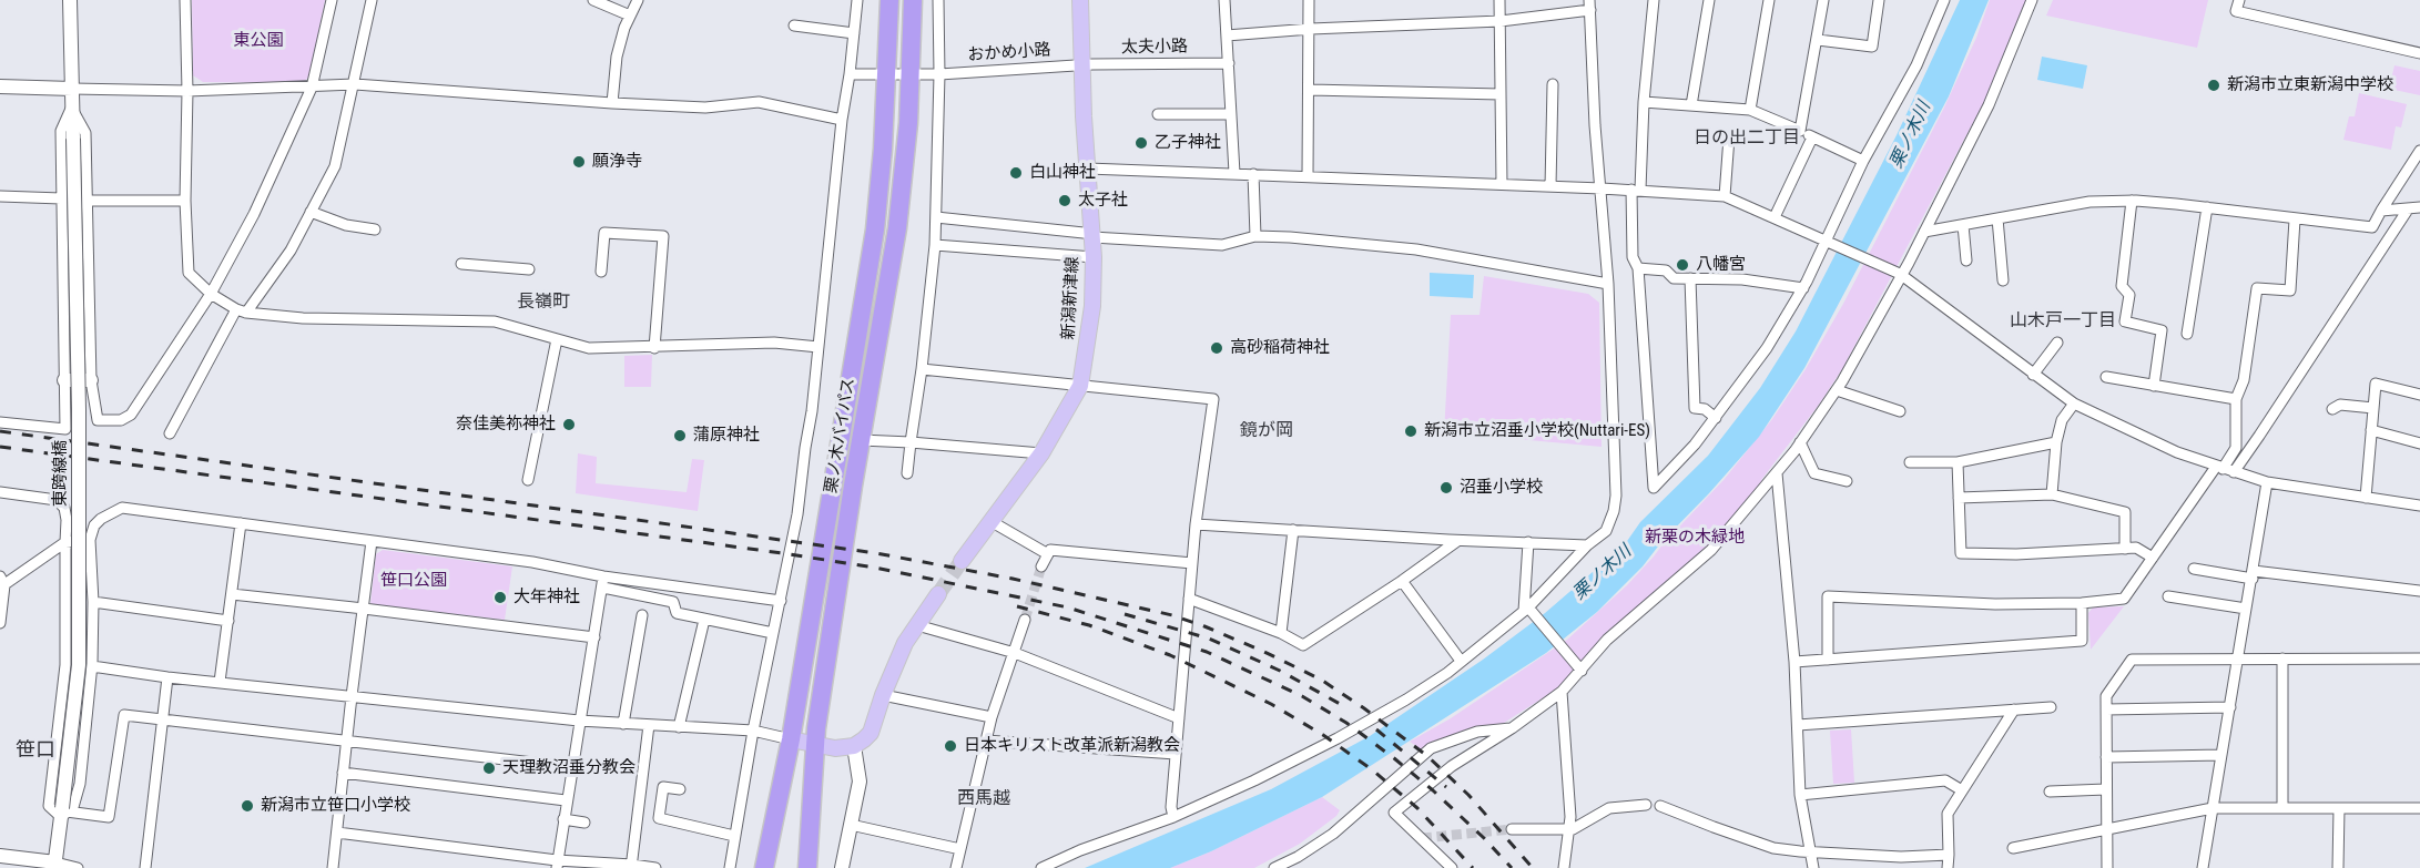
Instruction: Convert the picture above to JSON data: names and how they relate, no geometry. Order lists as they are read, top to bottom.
{
  "streets": {
    "highway": ["栗ノ木バイパス"],
    "main road": ["新潟新津線"],
    "street": ["太夫小路", "おかめ小路", "東跨線橋"]
  },
  "crossings": [
    ["太夫小路", "おかめ小路"],
    ["太夫小路", "新潟新津線"],
    ["おかめ小路", "新潟新津線"],
    ["おかめ小路", "栗ノ木バイパス"]
  ],
  "districts": [
    "日の出二丁目",
    "長嶺町",
    "山木戸一丁目",
    "鏡が岡",
    "笹口",
    "西馬越"
  ],
  "water": ["栗ノ木川"],
  "parks": ["東公園", "新栗の木緑地", "笹口公園"],
  "places": [
    "新潟市立東新潟中学校",
    "乙子神社",
    "願浄寺",
    "白山神社",
    "太子社",
    "八幡宮",
    "高砂稲荷神社",
    "奈佳美祢神社",
    "新潟市立沼垂小学校(Nuttari-ES)",
    "蒲原神社",
    "沼垂小学校",
    "大年神社",
    "日本キリスト改革派新潟教会",
    "天理教沼垂分教会",
    "新潟市立笹口小学校"
  ]
}
